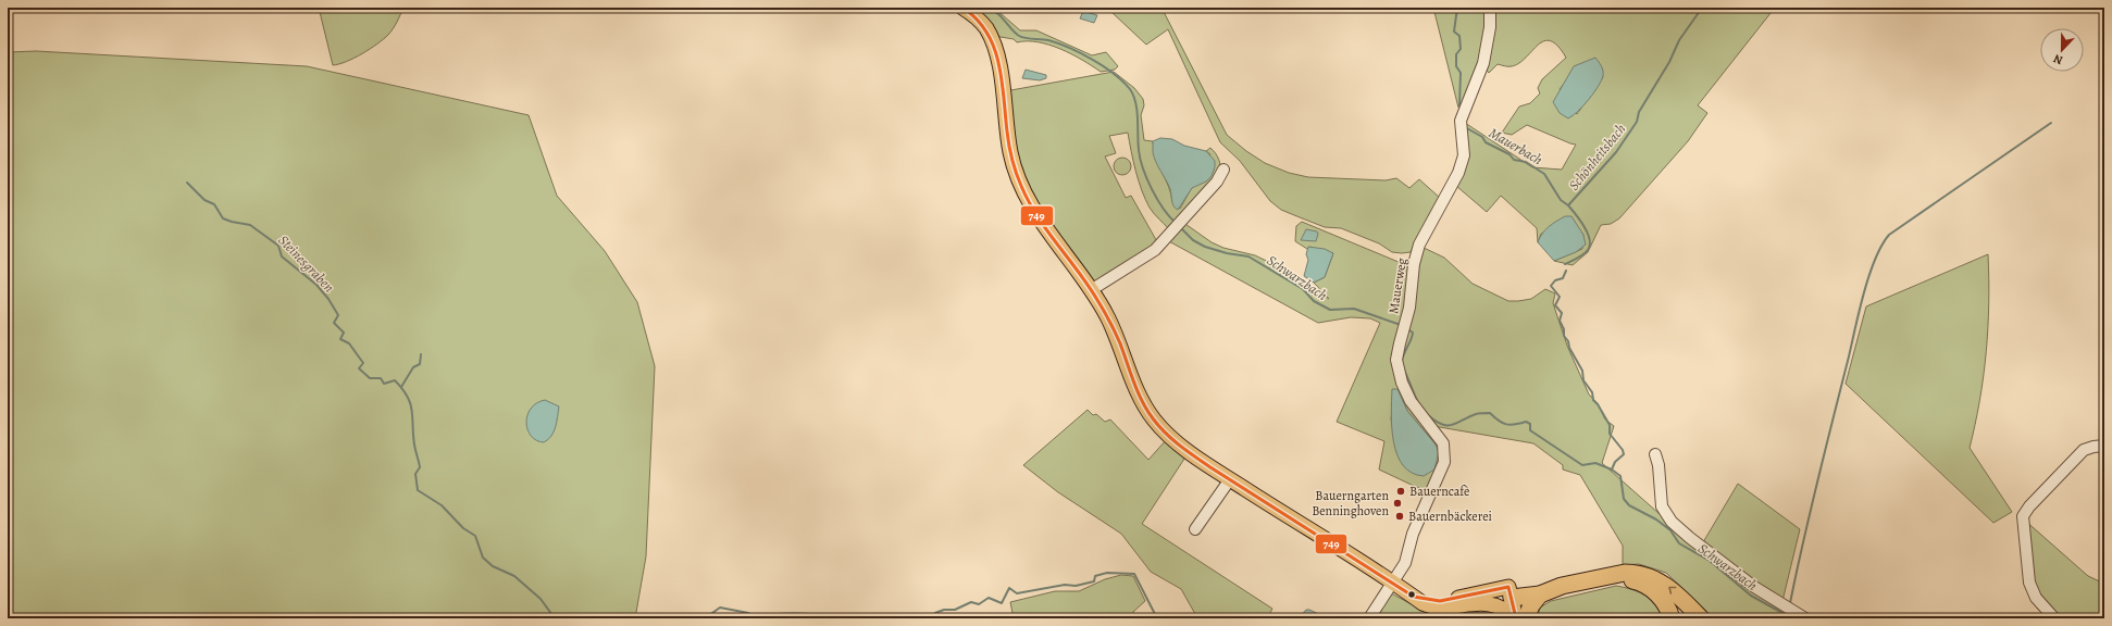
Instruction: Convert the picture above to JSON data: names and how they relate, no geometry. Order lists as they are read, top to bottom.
{
  "streets": {
    "street": ["Mauerweg"]
  },
  "water": [
    "Mauerbach",
    "Schönheitsbach",
    "Steinesgraben",
    "Schwarzbach"
  ],
  "places": ["Bauerncafè", "Bauerngarten Benninghoven", "Bauernbäckerei"],
  "lines": ["transit line 749"],
  "north": "bottom"
}
